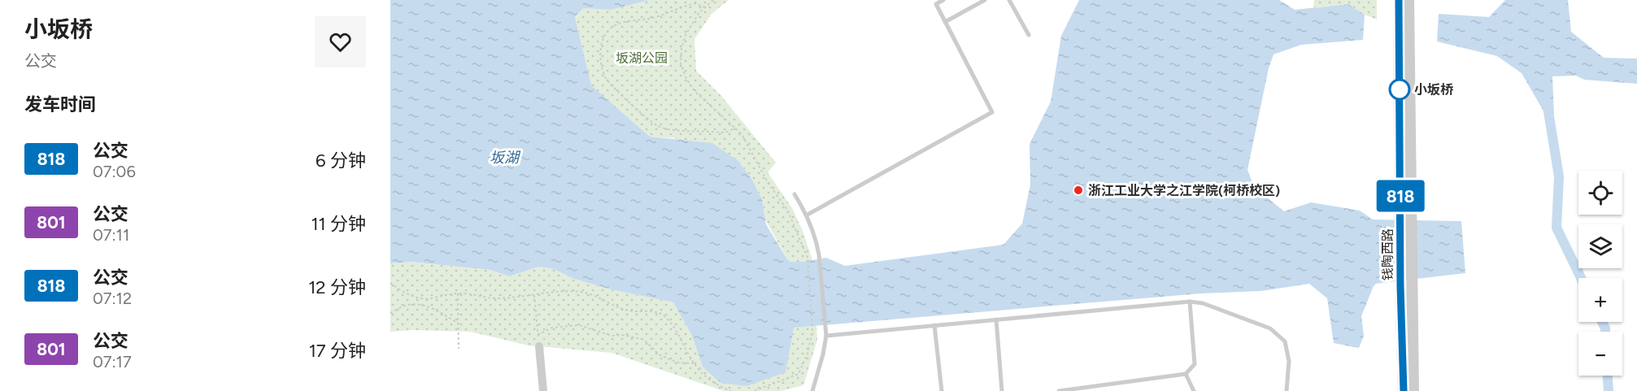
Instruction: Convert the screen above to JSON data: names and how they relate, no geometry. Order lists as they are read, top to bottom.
{
  "streets": {
    "street": ["钱陶西路"]
  },
  "water": ["坂湖"],
  "parks": ["坂湖公园"],
  "places": ["小坂桥", "浙江工业大学之江学院(柯桥校区)"],
  "lines": ["bus line 818"],
  "page": {
    "heading": [
      ["小坂桥", "公交"],
      "发车时间"
    ],
    "on_map": "818",
    "list": [
      {
        "mark": "818",
        "name": "公交",
        "note": "07:06",
        "value": "6 分钟"
      },
      {
        "mark": "801",
        "name": "公交",
        "note": "07:11",
        "value": "11 分钟"
      },
      {
        "mark": "818",
        "name": "公交",
        "note": "07:12",
        "value": "12 分钟"
      },
      {
        "mark": "801",
        "name": "公交",
        "note": "07:17",
        "value": "17 分钟"
      }
    ],
    "map_buttons": ["+", "−"]
  }
}
